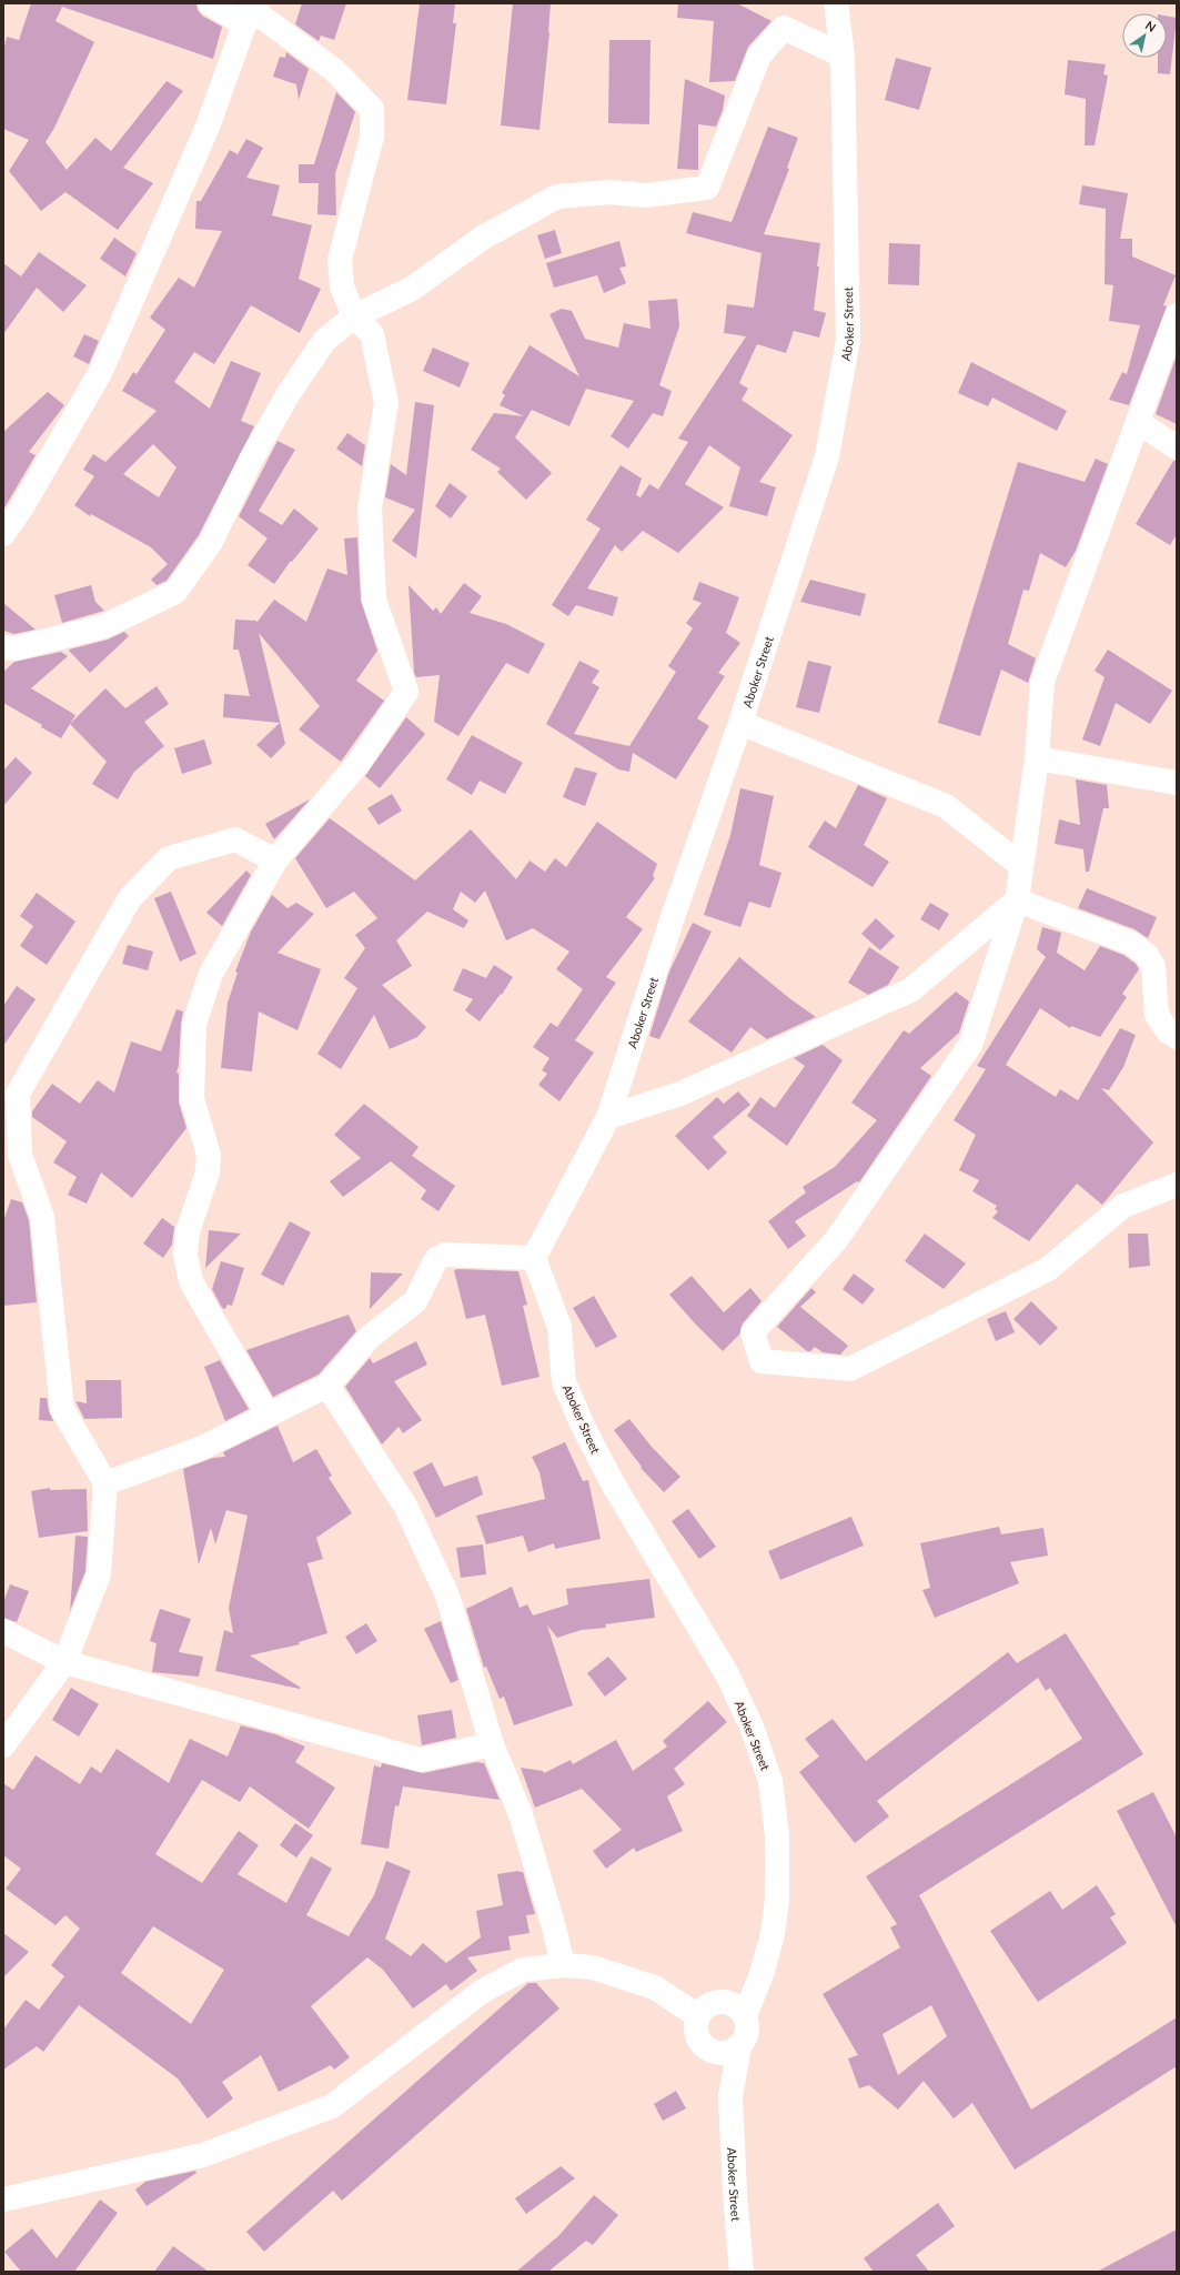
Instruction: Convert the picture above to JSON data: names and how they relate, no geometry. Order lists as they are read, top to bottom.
{
  "streets": {
    "street": ["Aboker Street"]
  },
  "north": "top right"
}
